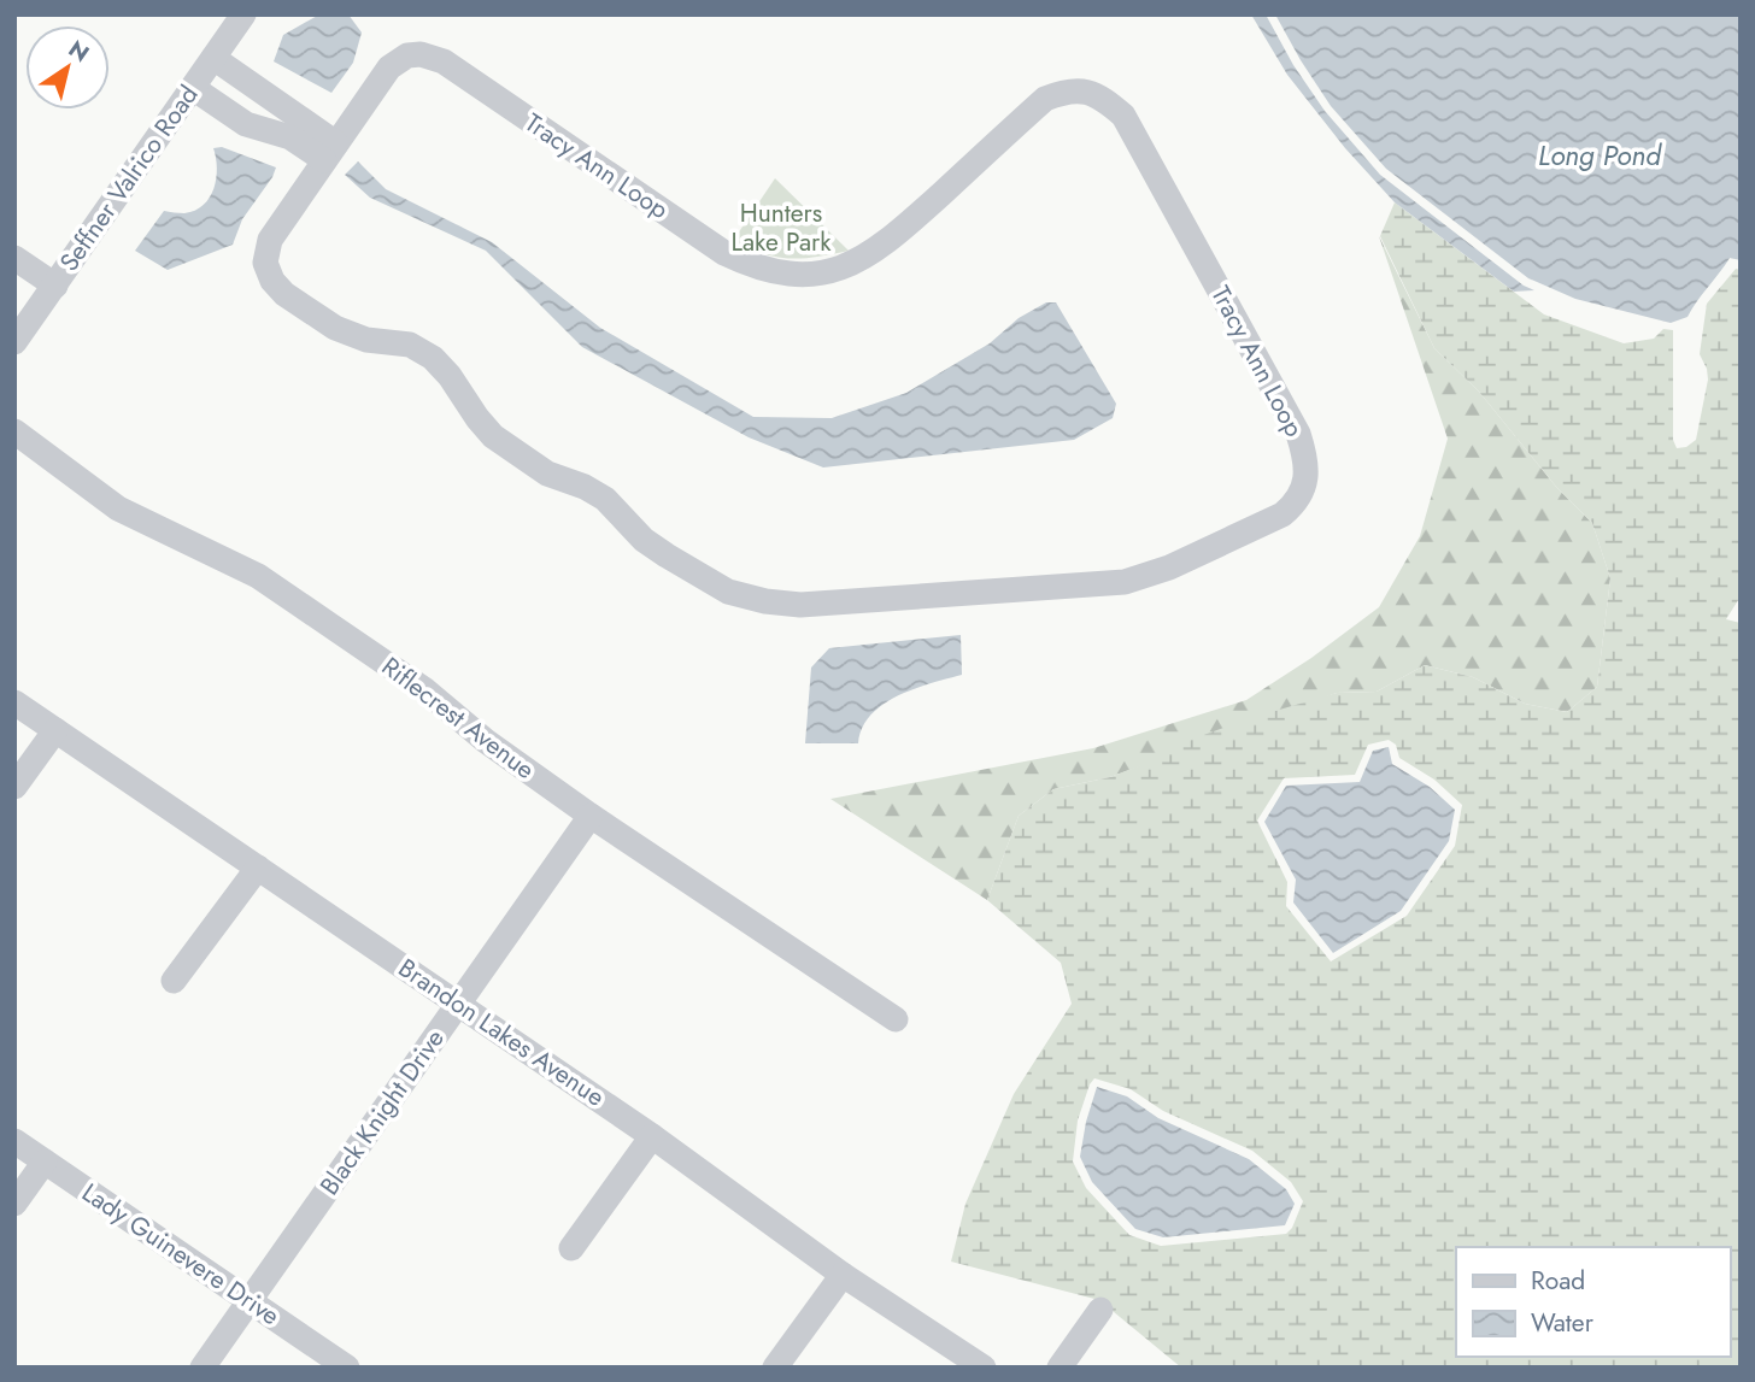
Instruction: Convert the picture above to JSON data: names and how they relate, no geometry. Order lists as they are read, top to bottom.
{
  "streets": {
    "street": [
      "Tracy Ann Loop",
      "Seffner Valrico Road",
      "Riflecrest Avenue",
      "Brandon Lakes Avenue",
      "Black Knight Drive",
      "Lady Guinevere Drive"
    ]
  },
  "crossings": [
    ["Riflecrest Avenue", "Black Knight Drive"],
    ["Brandon Lakes Avenue", "Black Knight Drive"],
    ["Black Knight Drive", "Lady Guinevere Drive"]
  ],
  "water": ["Long Pond"],
  "parks": ["Hunters Lake Park"],
  "legend": ["Road", "Water"],
  "north": "top right"
}
